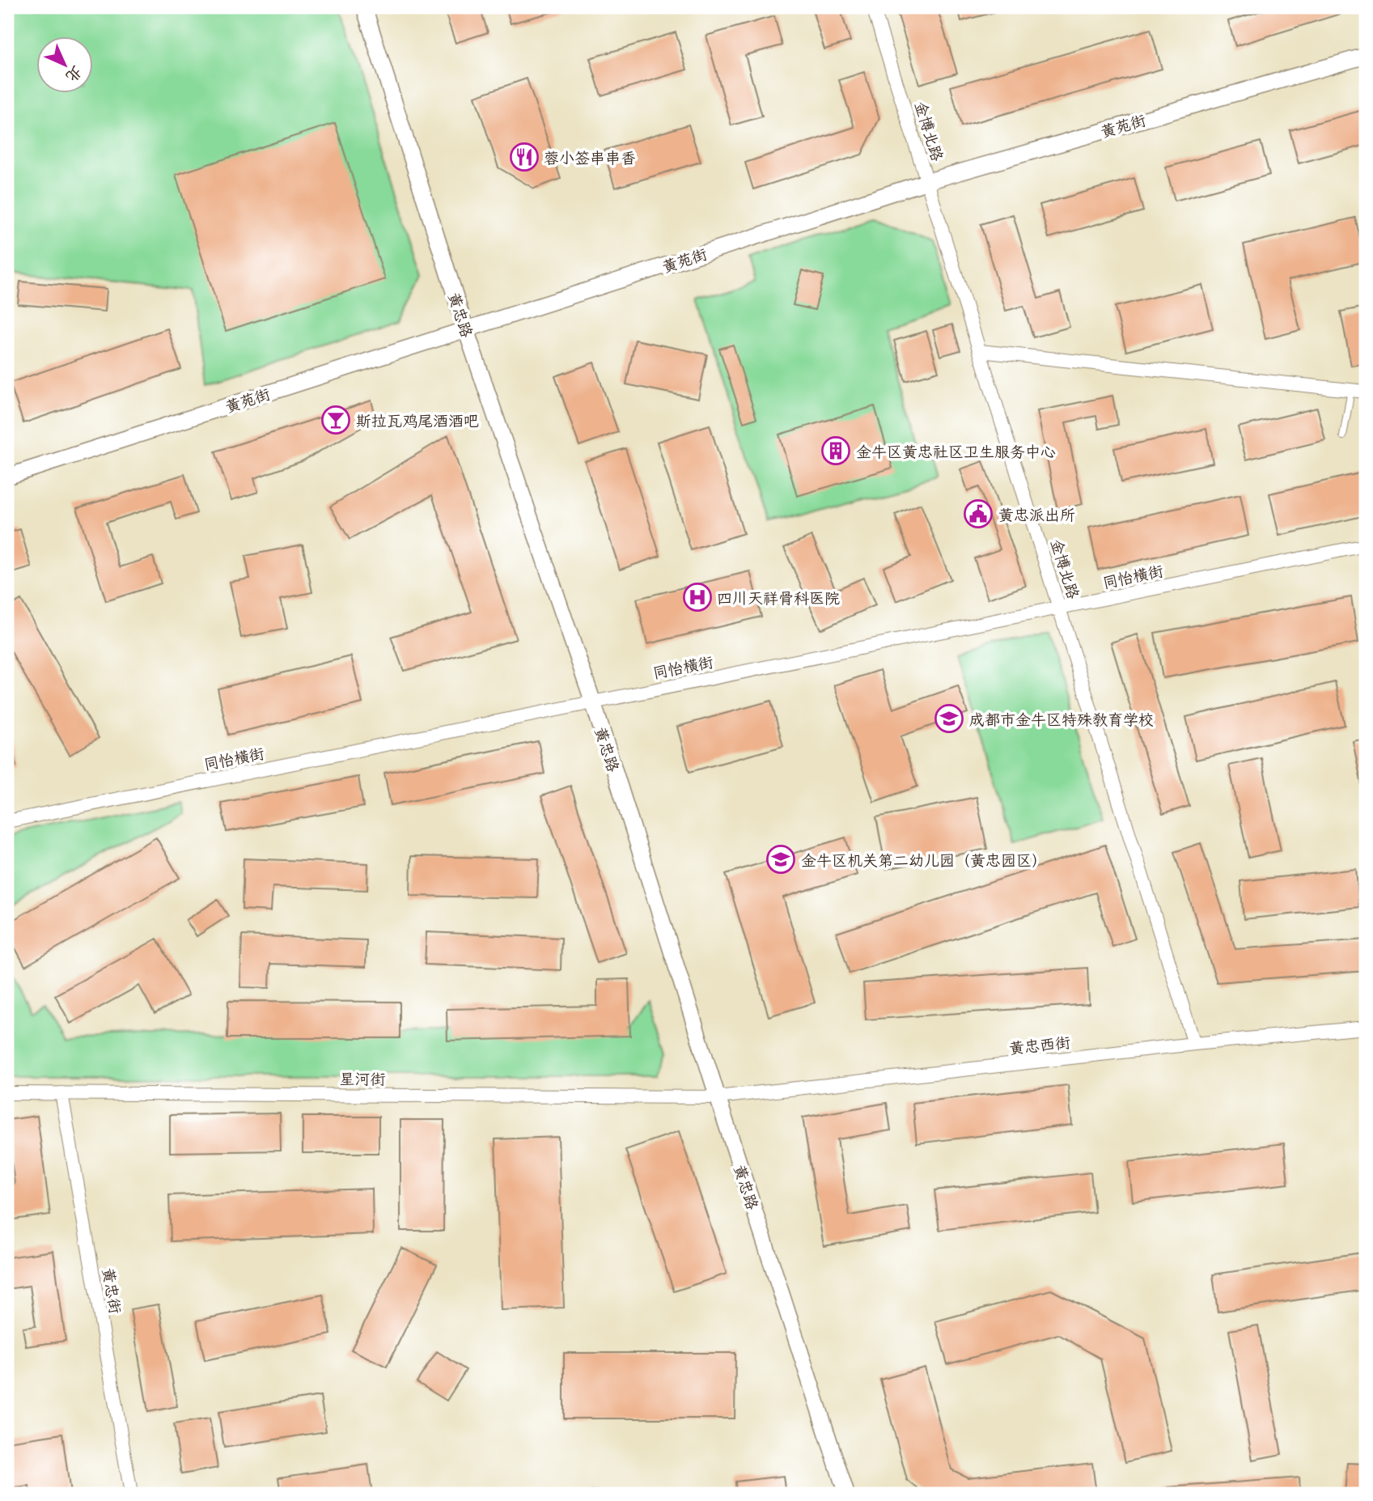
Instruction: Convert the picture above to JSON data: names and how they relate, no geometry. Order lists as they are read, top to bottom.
{
  "streets": {
    "street": [
      "黄苑街",
      "金博北路",
      "黄忠路",
      "同怡横街",
      "黄忠西街",
      "星河街",
      "黄忠街"
    ]
  },
  "crossings": [
    ["黄苑街", "金博北路"],
    ["黄苑街", "黄忠路"],
    ["金博北路", "同怡横街"],
    ["金博北路", "黄忠西街"],
    ["黄忠路", "同怡横街"],
    ["黄忠路", "黄忠西街"],
    ["黄忠路", "星河街"],
    ["黄忠西街", "星河街"],
    ["星河街", "黄忠街"]
  ],
  "places": {
    "restaurant": ["蓉小签串串香"],
    "bar": ["斯拉瓦鸡尾酒酒吧"],
    "building": ["金牛区黄忠社区卫生服务中心"],
    "public building": ["黄忠派出所"],
    "hospital": ["四川天祥骨科医院"],
    "school or university": ["成都市金牛区特殊教育学校", "金牛区机关第二幼儿园（黄忠园区）"]
  },
  "north": "bottom right"
}
